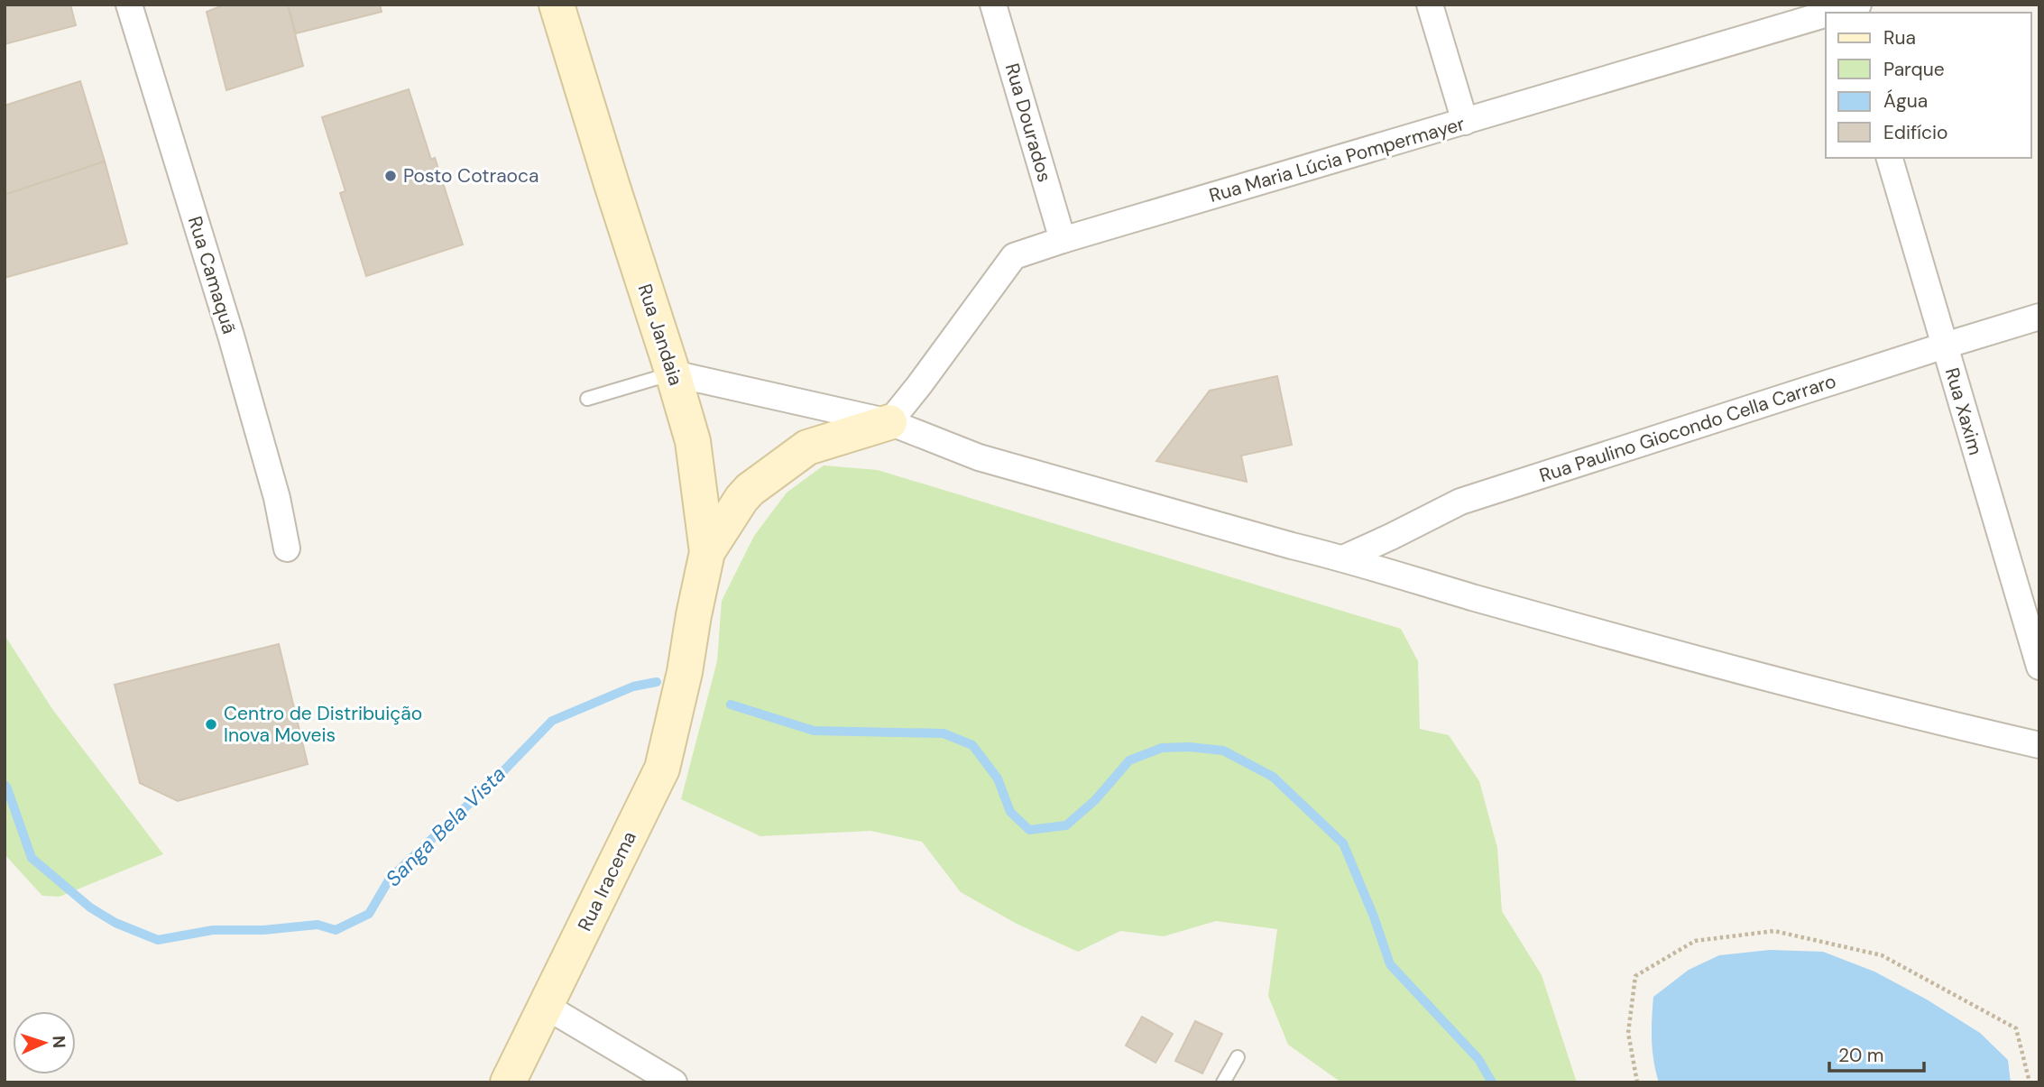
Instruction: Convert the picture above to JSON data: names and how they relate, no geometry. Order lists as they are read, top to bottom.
{
  "streets": {
    "street": [
      "Rua Dourados",
      "Rua Maria Lúcia Pompermayer",
      "Rua Camaquã",
      "Rua Jandaia",
      "Rua Xaxim",
      "Rua Paulino Giocondo Cella Carraro",
      "Rua Iracema"
    ]
  },
  "crossings": [
    ["Rua Dourados", "Rua Maria Lúcia Pompermayer"],
    ["Rua Jandaia", "Rua Iracema"],
    ["Rua Xaxim", "Rua Paulino Giocondo Cella Carraro"]
  ],
  "water": ["Sanga Bela Vista"],
  "places": ["Posto Cotraoca", "Centro de Distribuição Inova Moveis"],
  "legend": [
    "Rua",
    "Parque",
    "Água",
    "Edifício"
  ],
  "scale_bar": "20 m",
  "north": "right"
}
